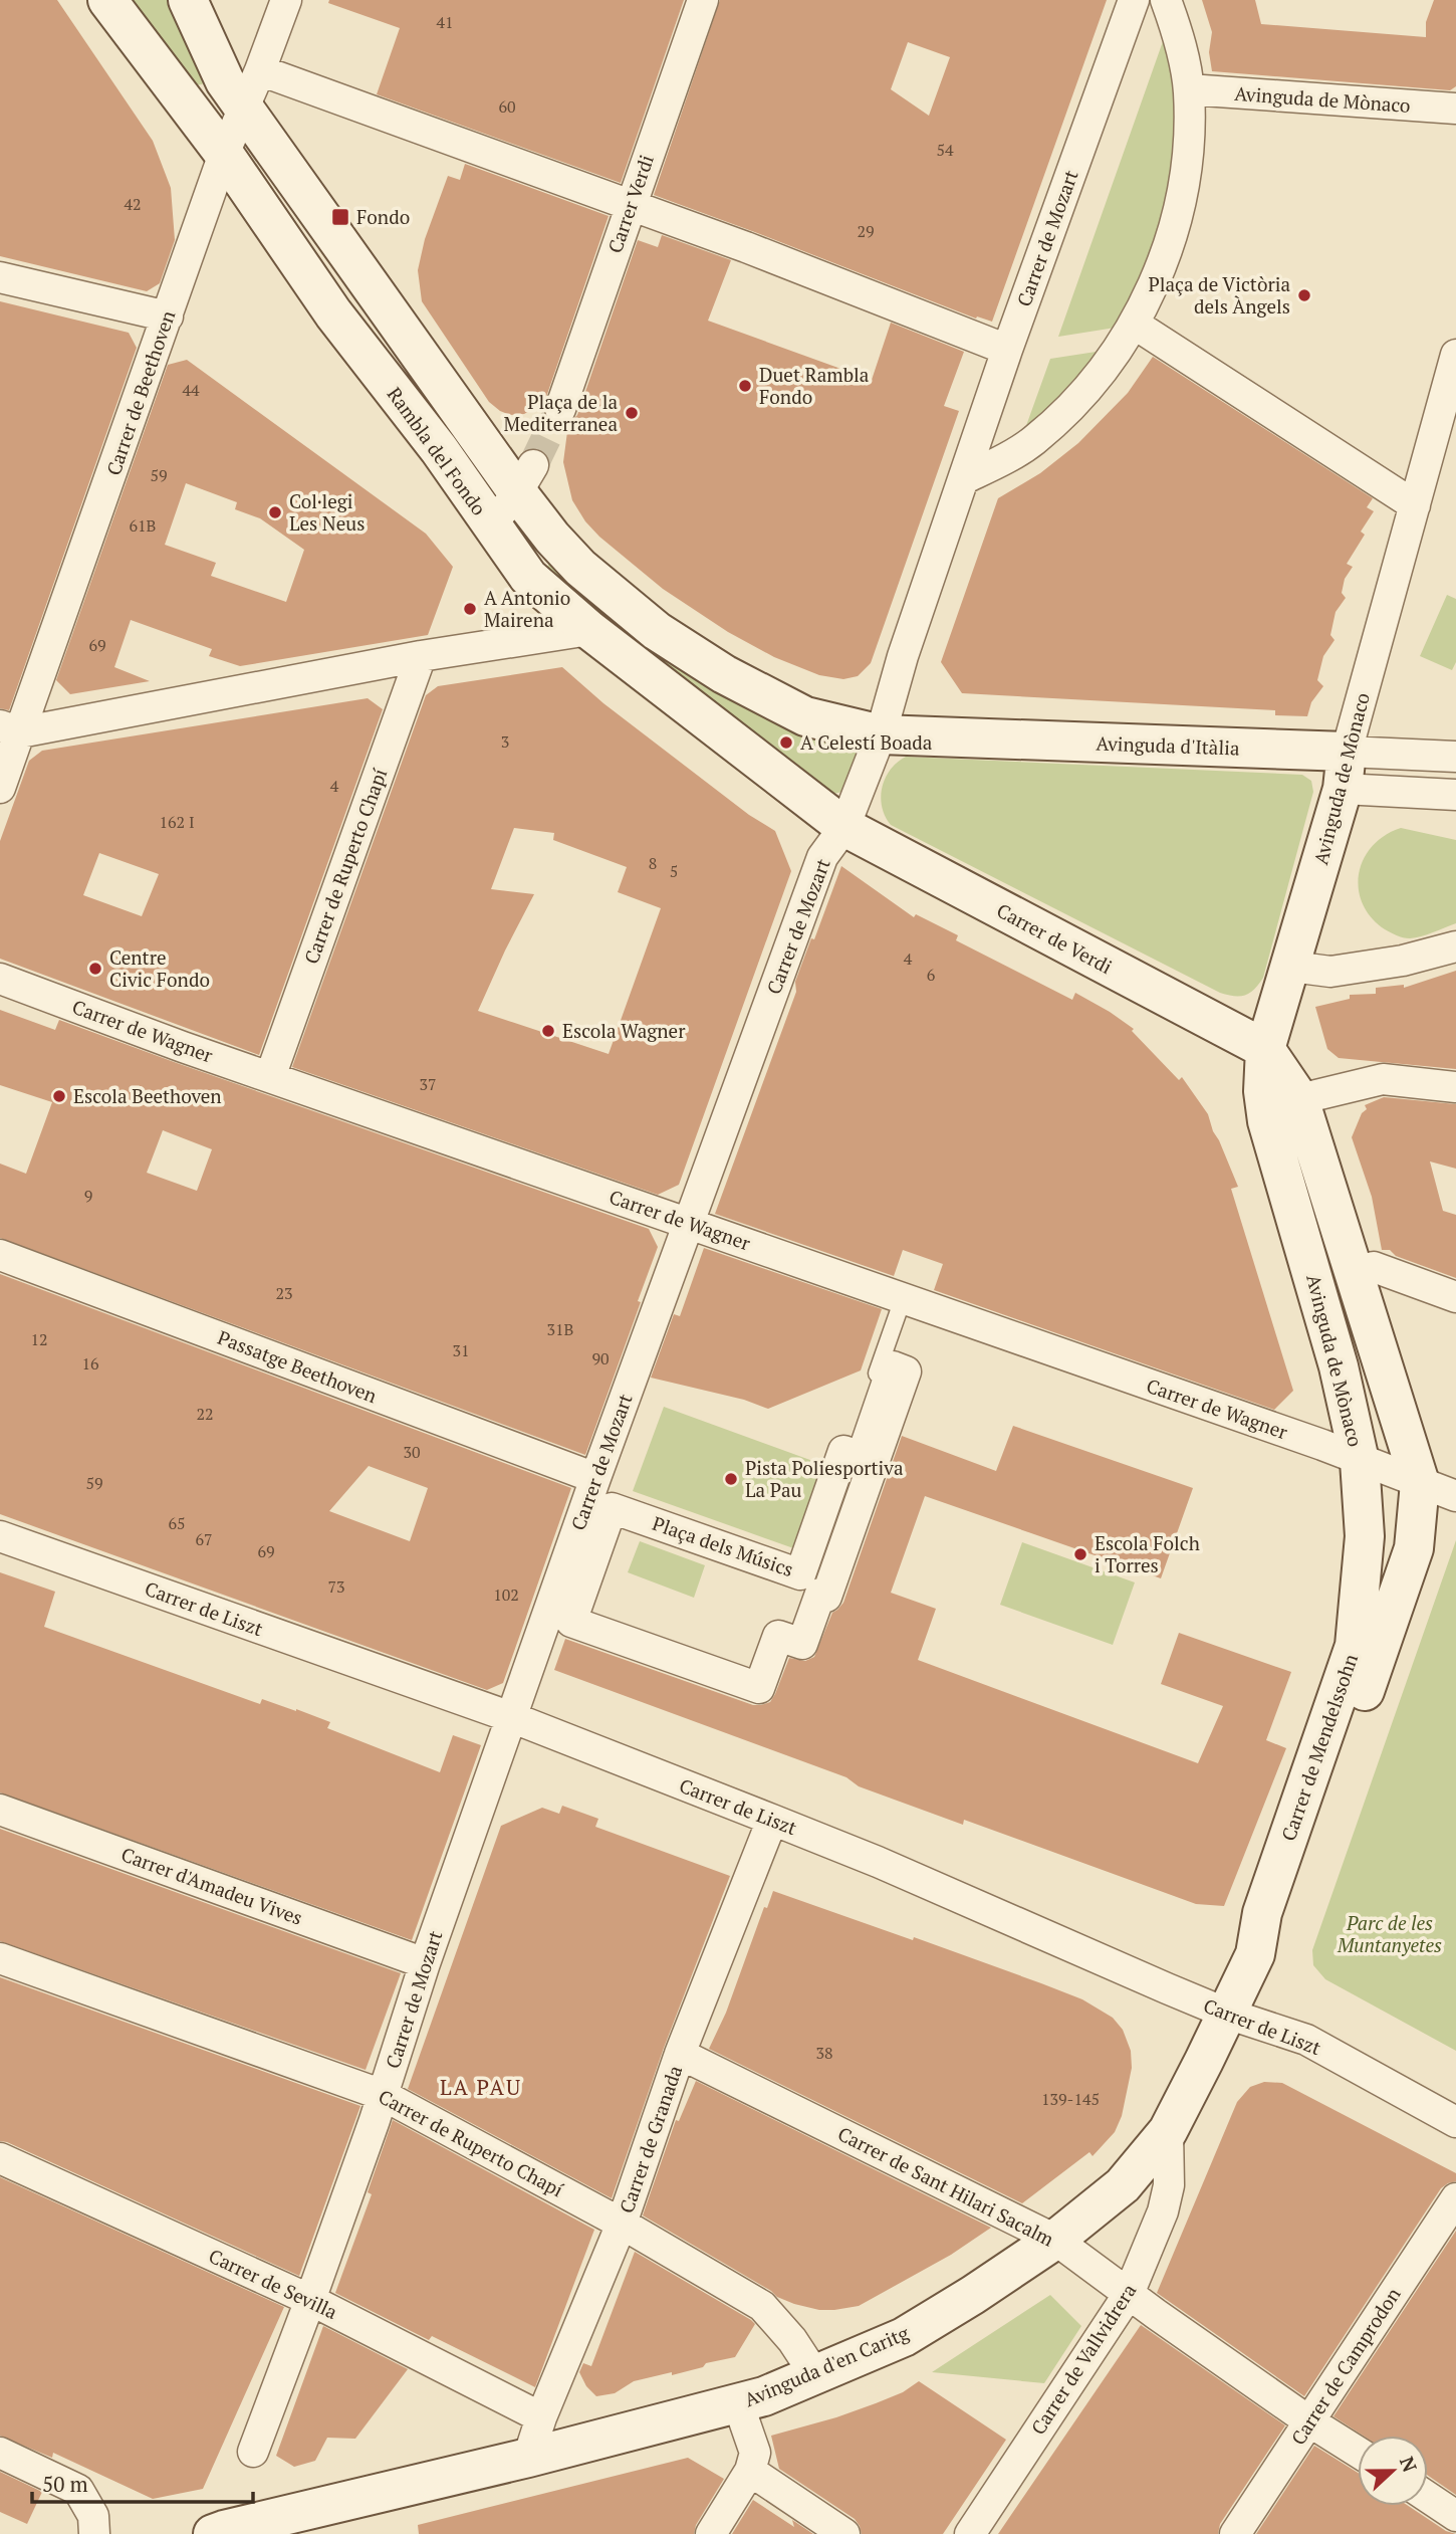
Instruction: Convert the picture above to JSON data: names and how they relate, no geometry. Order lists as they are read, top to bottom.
{
  "streets": {
    "street": [
      "Avinguda de Mònaco",
      "Carrer Verdi",
      "Carrer de Mozart",
      "Carrer de Beethoven",
      "Rambla del Fondo",
      "Avinguda d'Itàlia",
      "Carrer de Ruperto Chapí",
      "Carrer de Verdi",
      "Carrer de Wagner",
      "Passatge Beethoven",
      "Plaça dels Músics",
      "Carrer de Liszt",
      "Carrer de Mendelssohn",
      "Carrer d'Amadeu Vives",
      "Carrer de Granada",
      "Carrer de Sant Hilari Sacalm",
      "Carrer de Sevilla",
      "Carrer de Vallvidrera",
      "Avinguda d'en Caritg",
      "Carrer de Camprodon"
    ]
  },
  "crossings": [
    ["Avinguda de Mònaco", "Avinguda d'Itàlia"],
    ["Avinguda de Mònaco", "Carrer de Verdi"],
    ["Avinguda de Mònaco", "Carrer de Wagner"],
    ["Avinguda de Mònaco", "Carrer de Mendelssohn"],
    ["Carrer de Mozart", "Rambla del Fondo"],
    ["Carrer de Mozart", "Avinguda d'Itàlia"],
    ["Carrer de Mozart", "Carrer de Ruperto Chapí"],
    ["Carrer de Mozart", "Carrer de Verdi"],
    ["Carrer de Mozart", "Carrer de Wagner"],
    ["Carrer de Mozart", "Passatge Beethoven"],
    ["Carrer de Mozart", "Carrer de Liszt"],
    ["Carrer de Mozart", "Carrer d'Amadeu Vives"],
    ["Carrer de Mozart", "Carrer de Sevilla"],
    ["Carrer de Beethoven", "Rambla del Fondo"],
    ["Rambla del Fondo", "Carrer de Verdi"],
    ["Carrer de Ruperto Chapí", "Carrer de Wagner"],
    ["Carrer de Ruperto Chapí", "Carrer de Granada"],
    ["Carrer de Ruperto Chapí", "Avinguda d'en Caritg"],
    ["Carrer de Wagner", "Carrer de Mendelssohn"],
    ["Carrer de Liszt", "Carrer de Mendelssohn"],
    ["Carrer de Liszt", "Carrer de Granada"],
    ["Carrer de Liszt", "Avinguda d'en Caritg"],
    ["Carrer de Mendelssohn", "Avinguda d'en Caritg"],
    ["Carrer de Granada", "Carrer de Sant Hilari Sacalm"],
    ["Carrer de Granada", "Carrer de Sevilla"],
    ["Carrer de Granada", "Avinguda d'en Caritg"],
    ["Carrer de Sant Hilari Sacalm", "Carrer de Vallvidrera"],
    ["Carrer de Sant Hilari Sacalm", "Avinguda d'en Caritg"],
    ["Carrer de Sant Hilari Sacalm", "Carrer de Camprodon"],
    ["Carrer de Vallvidrera", "Avinguda d'en Caritg"]
  ],
  "districts": ["LA PAU"],
  "parks": ["Parc de les Muntanyetes"],
  "places": {
    "transit": ["Fondo"],
    "other": [
      "Plaça de Victòria dels Àngels",
      "Duet Rambla Fondo",
      "Plaça de la Mediterranea",
      "Col·legi Les Neus",
      "A Antonio Mairena",
      "A Celestí Boada",
      "Centre Civic Fondo",
      "Escola Wagner",
      "Escola Beethoven",
      "Pista Poliesportiva La Pau",
      "Escola Folch i Torres"
    ]
  },
  "house_numbers": [
    "41",
    "60",
    "54",
    "42",
    "29",
    "44",
    "59",
    "61B",
    "69",
    "3",
    "4",
    "162 I",
    "8",
    "5",
    "4",
    "6",
    "37",
    "9",
    "23",
    "31B",
    "12",
    "31",
    "90",
    "16",
    "22",
    "30",
    "59",
    "65",
    "67",
    "69",
    "73",
    "102",
    "38",
    "139-145"
  ],
  "scale_bar": "50 m",
  "north": "right"
}
